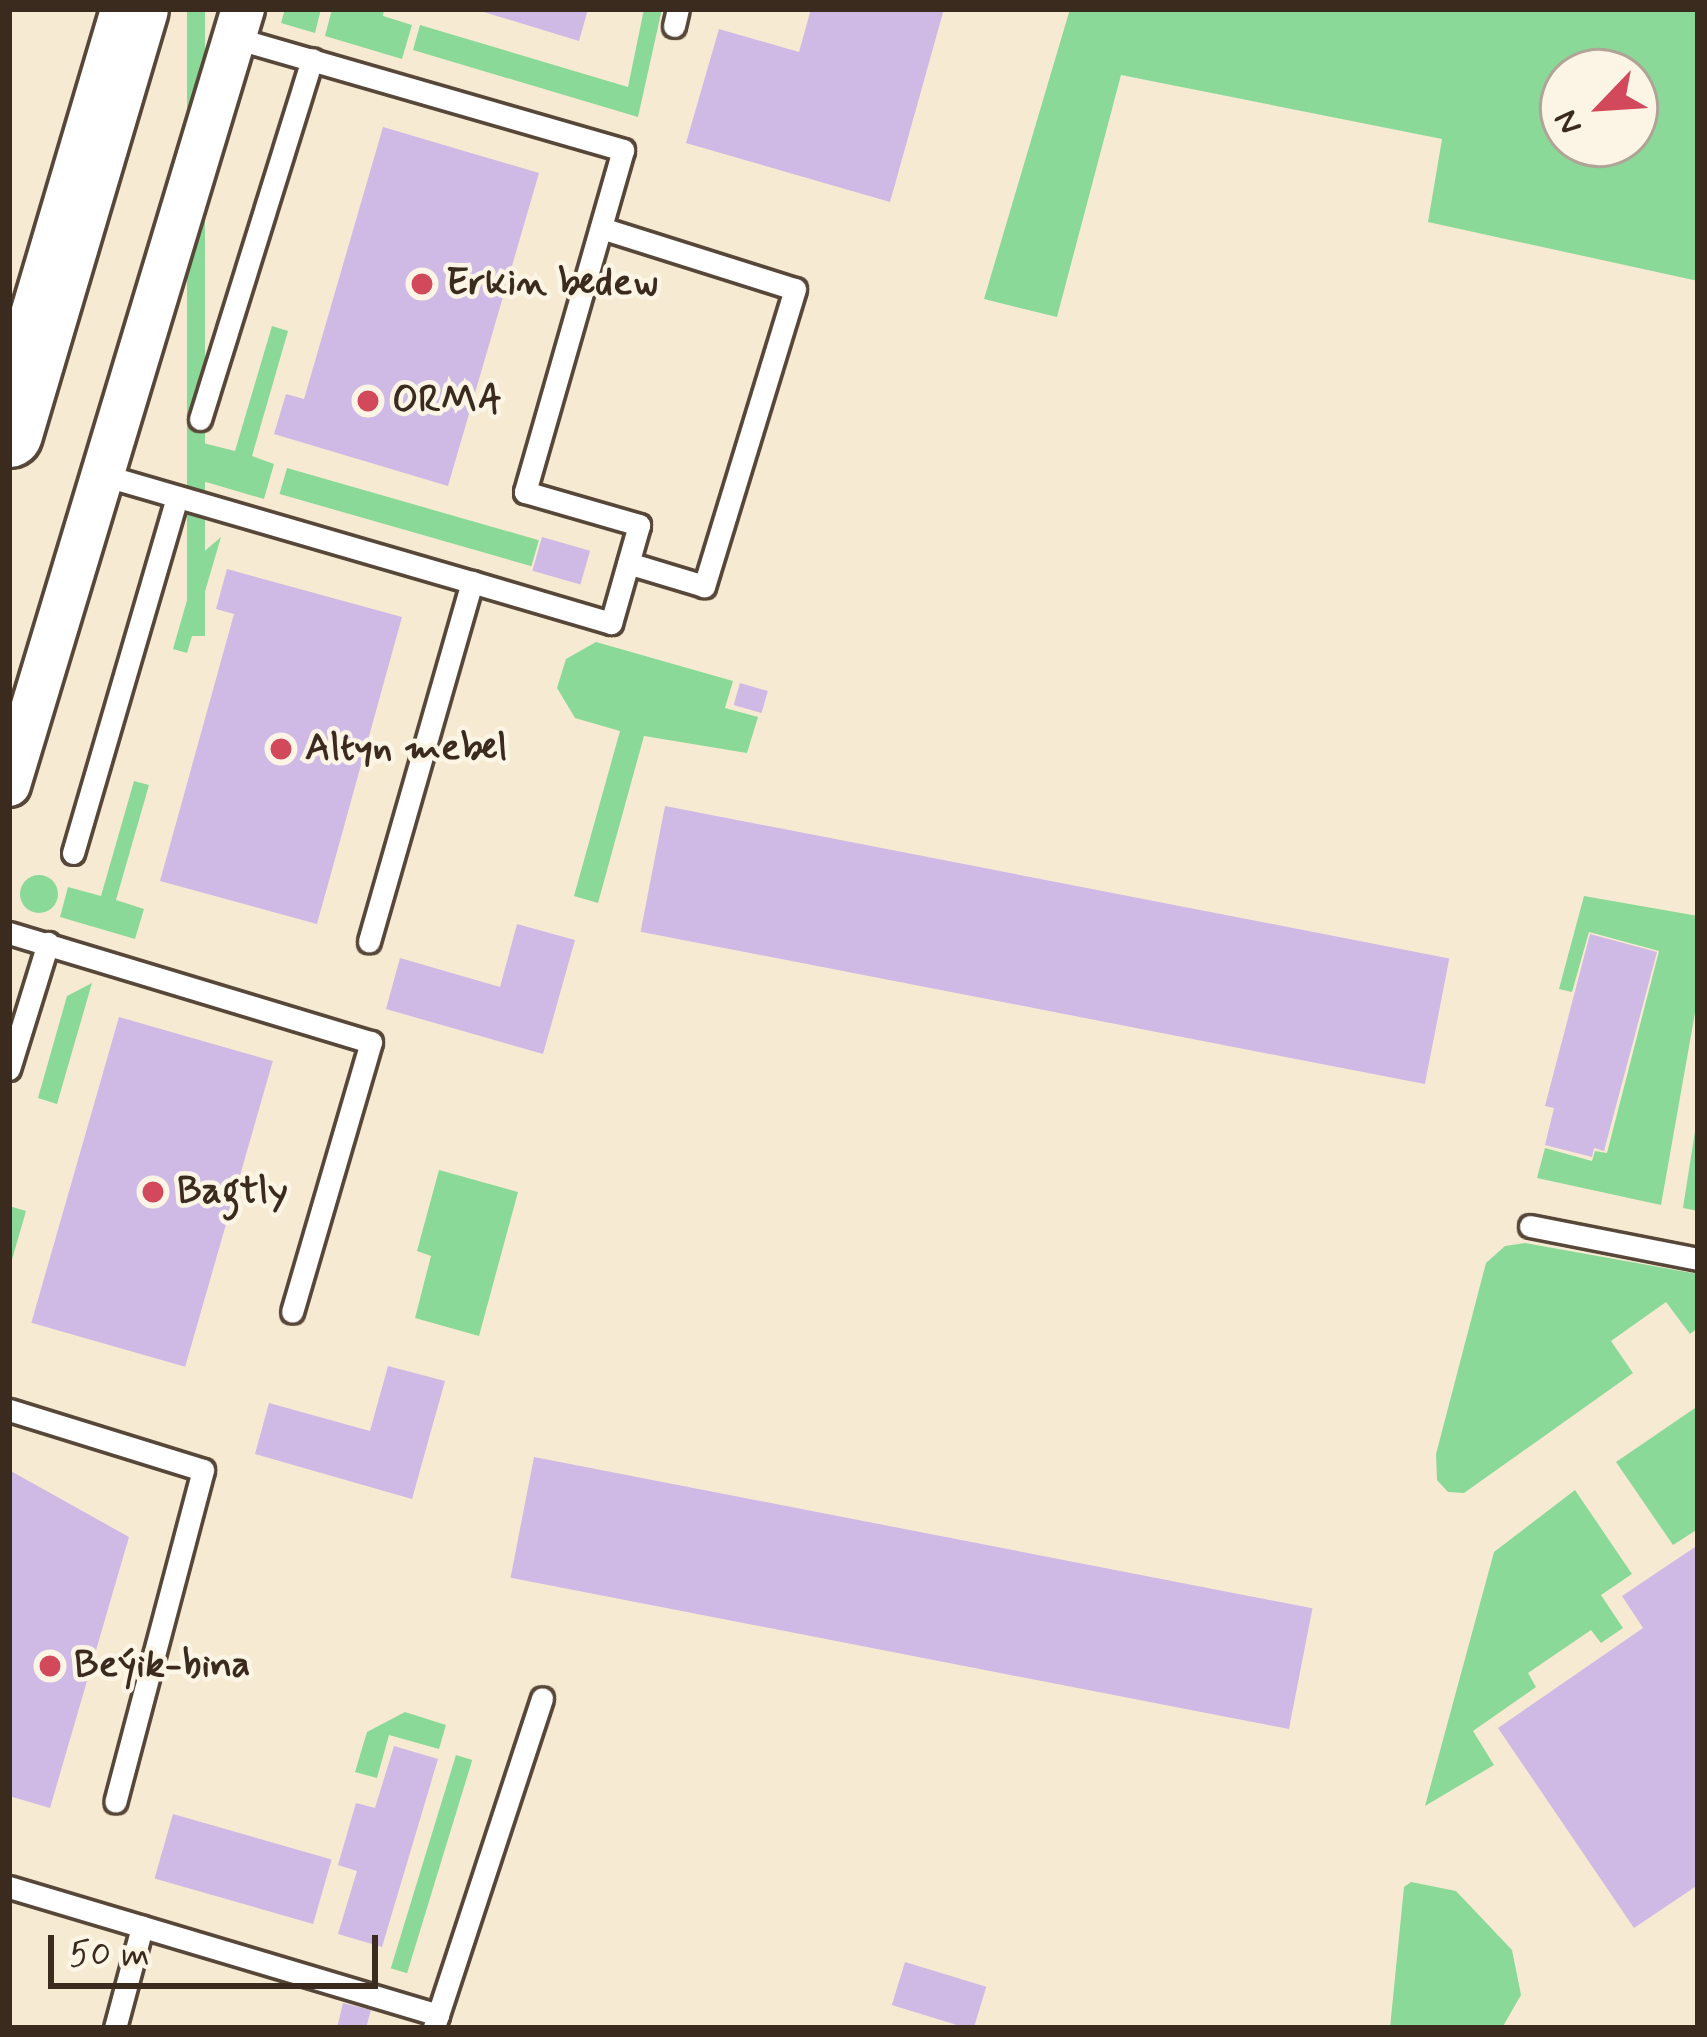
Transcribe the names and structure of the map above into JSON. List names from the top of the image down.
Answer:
{
  "places": [
    "Erkin bedew",
    "ORMA",
    "Altyn mebel",
    "Bagtly",
    "Beýik-bina"
  ],
  "scale_bar": "50 m",
  "north": "bottom left"
}
